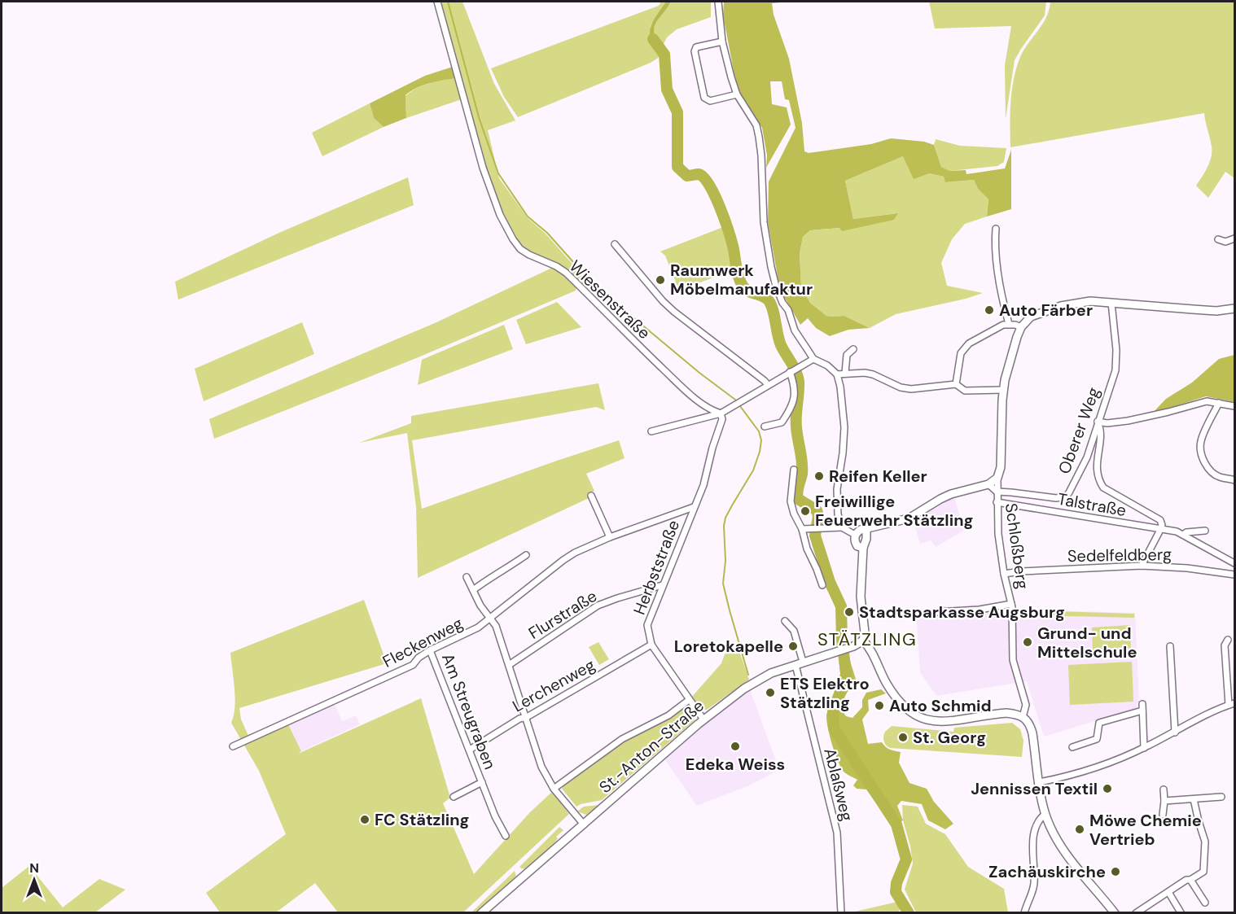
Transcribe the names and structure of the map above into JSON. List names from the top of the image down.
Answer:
{
  "streets": {
    "street": [
      "Wiesenstraße",
      "Oberer Weg",
      "Talstraße",
      "Schloßberg",
      "Sedelfeldberg",
      "Herbststraße",
      "Flurstraße",
      "Fleckenweg",
      "Lerchenweg",
      "Am Streugraben",
      "St.-Anton-Straße",
      "Ablaßweg"
    ]
  },
  "crossings": [
    ["Wiesenstraße", "Herbststraße"],
    ["Oberer Weg", "Schloßberg"],
    ["Talstraße", "Schloßberg"],
    ["Schloßberg", "Sedelfeldberg"],
    ["Herbststraße", "Flurstraße"],
    ["Herbststraße", "Fleckenweg"],
    ["Herbststraße", "Lerchenweg"],
    ["Herbststraße", "St.-Anton-Straße"],
    ["Fleckenweg", "Am Streugraben"],
    ["Lerchenweg", "Am Streugraben"],
    ["St.-Anton-Straße", "Ablaßweg"]
  ],
  "districts": ["STÄTZLING"],
  "places": [
    "Raumwerk Möbelmanufaktur",
    "Auto Färber",
    "Reifen Keller",
    "Freiwillige Feuerwehr Stätzling",
    "Stadtsparkasse Augsburg",
    "Grund- und Mittelschule",
    "Loretokapelle",
    "ETS Elektro Stätzling",
    "Auto Schmid",
    "St. Georg",
    "Edeka Weiss",
    "Jennissen Textil",
    "FC Stätzling",
    "Möwe Chemie Vertrieb",
    "Zachäuskirche"
  ],
  "north": "top"
}
